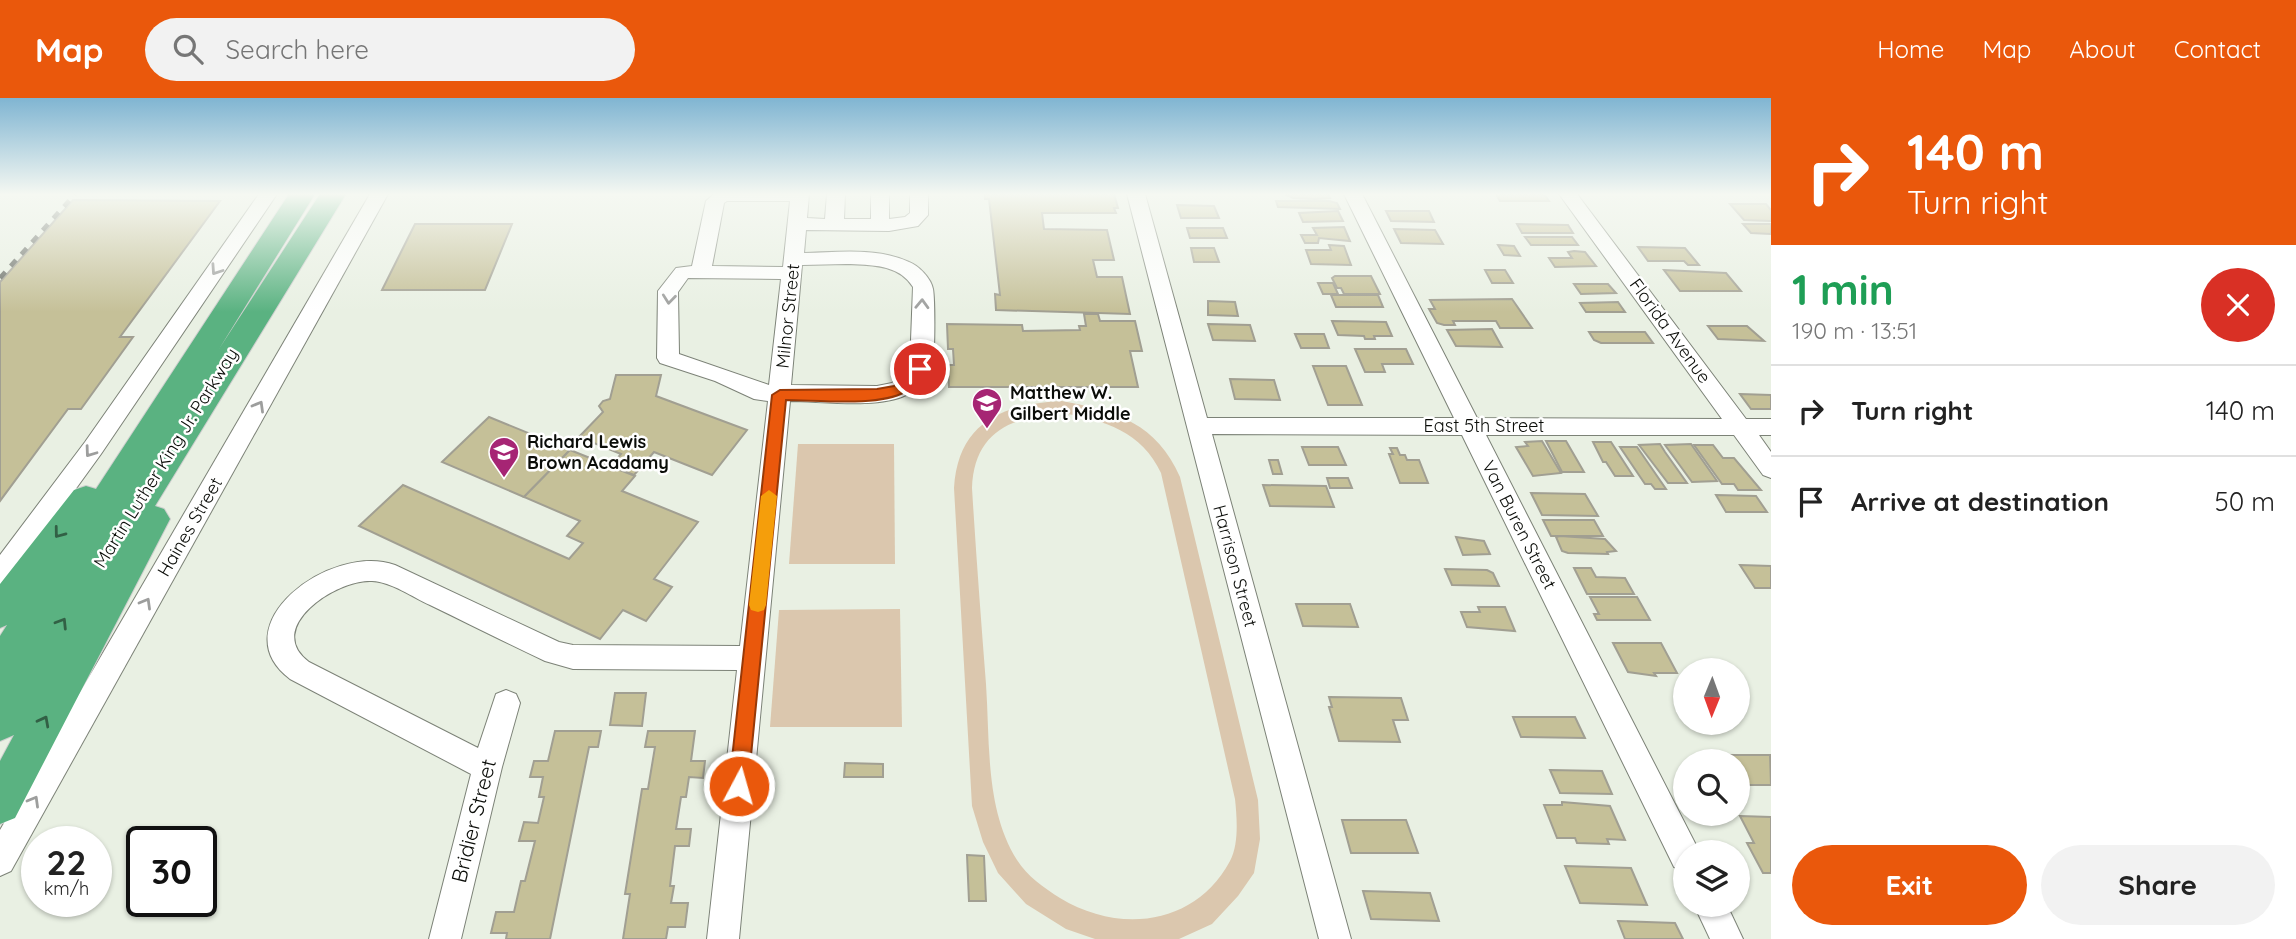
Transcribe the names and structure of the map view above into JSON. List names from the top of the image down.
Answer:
{
  "streets": {
    "highway": ["Martin Luther King Jr. Parkway"],
    "street": [
      "Milnor Street",
      "Florida Avenue",
      "East 5th Street",
      "Van Buren Street",
      "Haines Street",
      "Harrison Street",
      "Bridier Street"
    ]
  },
  "crossings": [
    ["Florida Avenue", "East 5th Street"],
    ["East 5th Street", "Van Buren Street"],
    ["East 5th Street", "Harrison Street"]
  ],
  "places": {
    "school or university": ["Matthew W. Gilbert Middle", "Richard Lewis Brown Acadamy"]
  },
  "north": "bottom",
  "page": {
    "header": "Map",
    "search": "Search here",
    "nav": [
      "Home",
      "Map",
      "About",
      "Contact"
    ],
    "turn": ["140 m", "Turn right"],
    "heading": ["1 min", "190 m · 13:51"],
    "list": [
      {
        "name": "Turn right",
        "value": "140 m"
      },
      {
        "name": "Arrive at destination",
        "value": "50 m"
      }
    ],
    "speed": "22 km/h",
    "limit": "30",
    "buttons": ["Exit", "Share"]
  }
}
